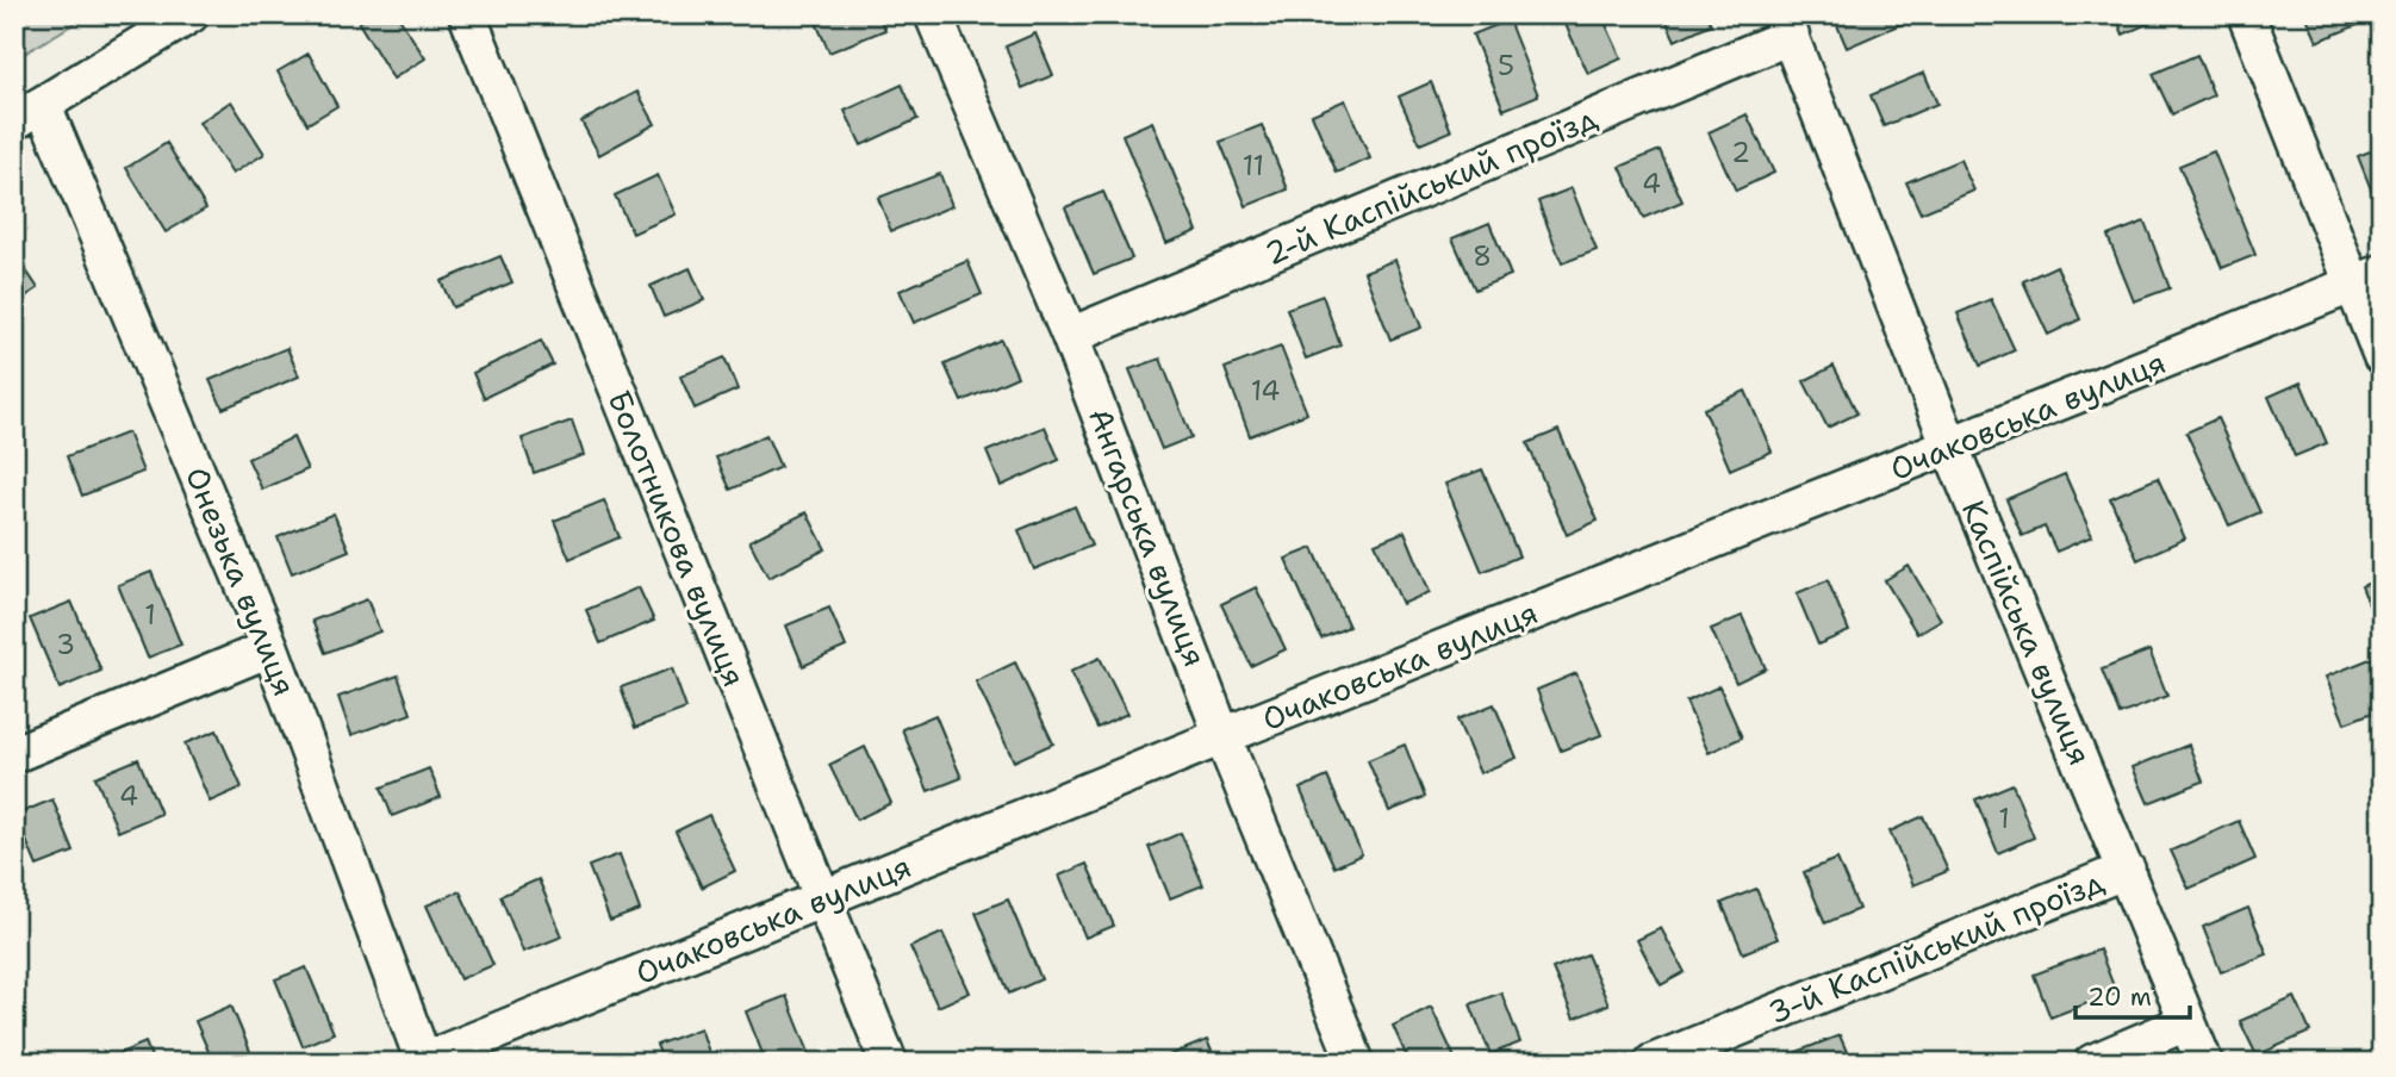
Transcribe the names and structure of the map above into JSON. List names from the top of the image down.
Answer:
{
  "streets": {
    "street": [
      "2-й Каспійський проїзд",
      "Очаковська вулиця",
      "Ангарська вулиця",
      "Болотникова вулиця",
      "Онезька вулиця",
      "Каспійська вулиця",
      "3-й Каспійський проїзд"
    ]
  },
  "crossings": [
    ["2-й Каспійський проїзд", "Ангарська вулиця"],
    ["2-й Каспійський проїзд", "Каспійська вулиця"],
    ["Очаковська вулиця", "Ангарська вулиця"],
    ["Очаковська вулиця", "Болотникова вулиця"],
    ["Очаковська вулиця", "Онезька вулиця"],
    ["Очаковська вулиця", "Каспійська вулиця"],
    ["Каспійська вулиця", "3-й Каспійський проїзд"]
  ],
  "house_numbers": [
    "5",
    "2",
    "11",
    "4",
    "8",
    "14",
    "1",
    "3",
    "4",
    "1"
  ],
  "scale_bar": "20 m"
}
